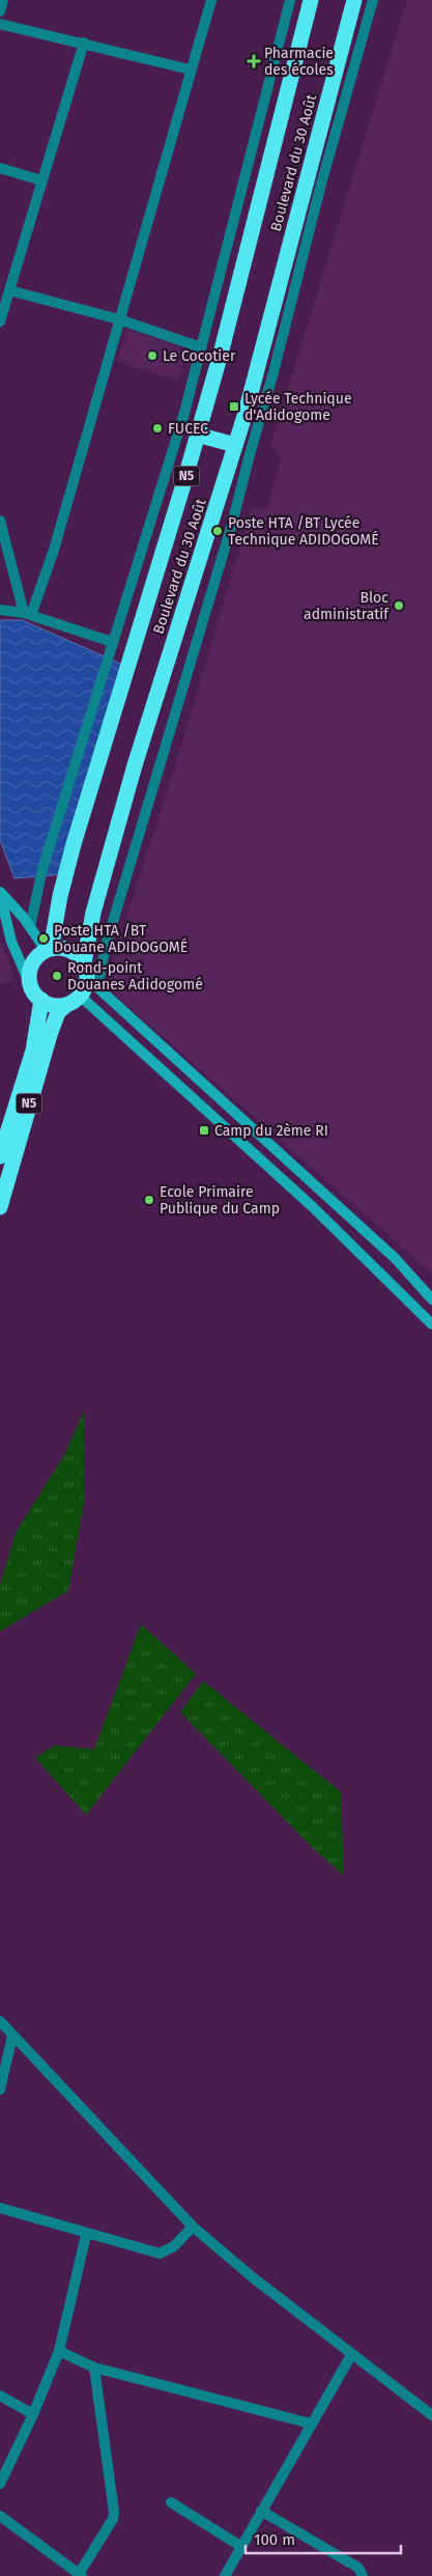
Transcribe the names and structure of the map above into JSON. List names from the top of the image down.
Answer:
{
  "streets": {
    "highway": ["Boulevard du 30 Août", "N5"]
  },
  "crossings": [
    ["Boulevard du 30 Août", "N5"]
  ],
  "places": {
    "health": ["Pharmacie des écoles"],
    "other": [
      "Le Cocotier",
      "FUCEC",
      "Poste HTA /BT Lycée Technique ADIDOGOMÉ",
      "Bloc administratif",
      "Poste HTA /BT Douane ADIDOGOMÉ",
      "Rond-point Douanes Adidogomé",
      "Ecole Primaire Publique du Camp"
    ],
    "transit": ["Lycée Technique d'Adidogome", "Camp du 2ème RI"]
  },
  "scale_bar": "100 m"
}
